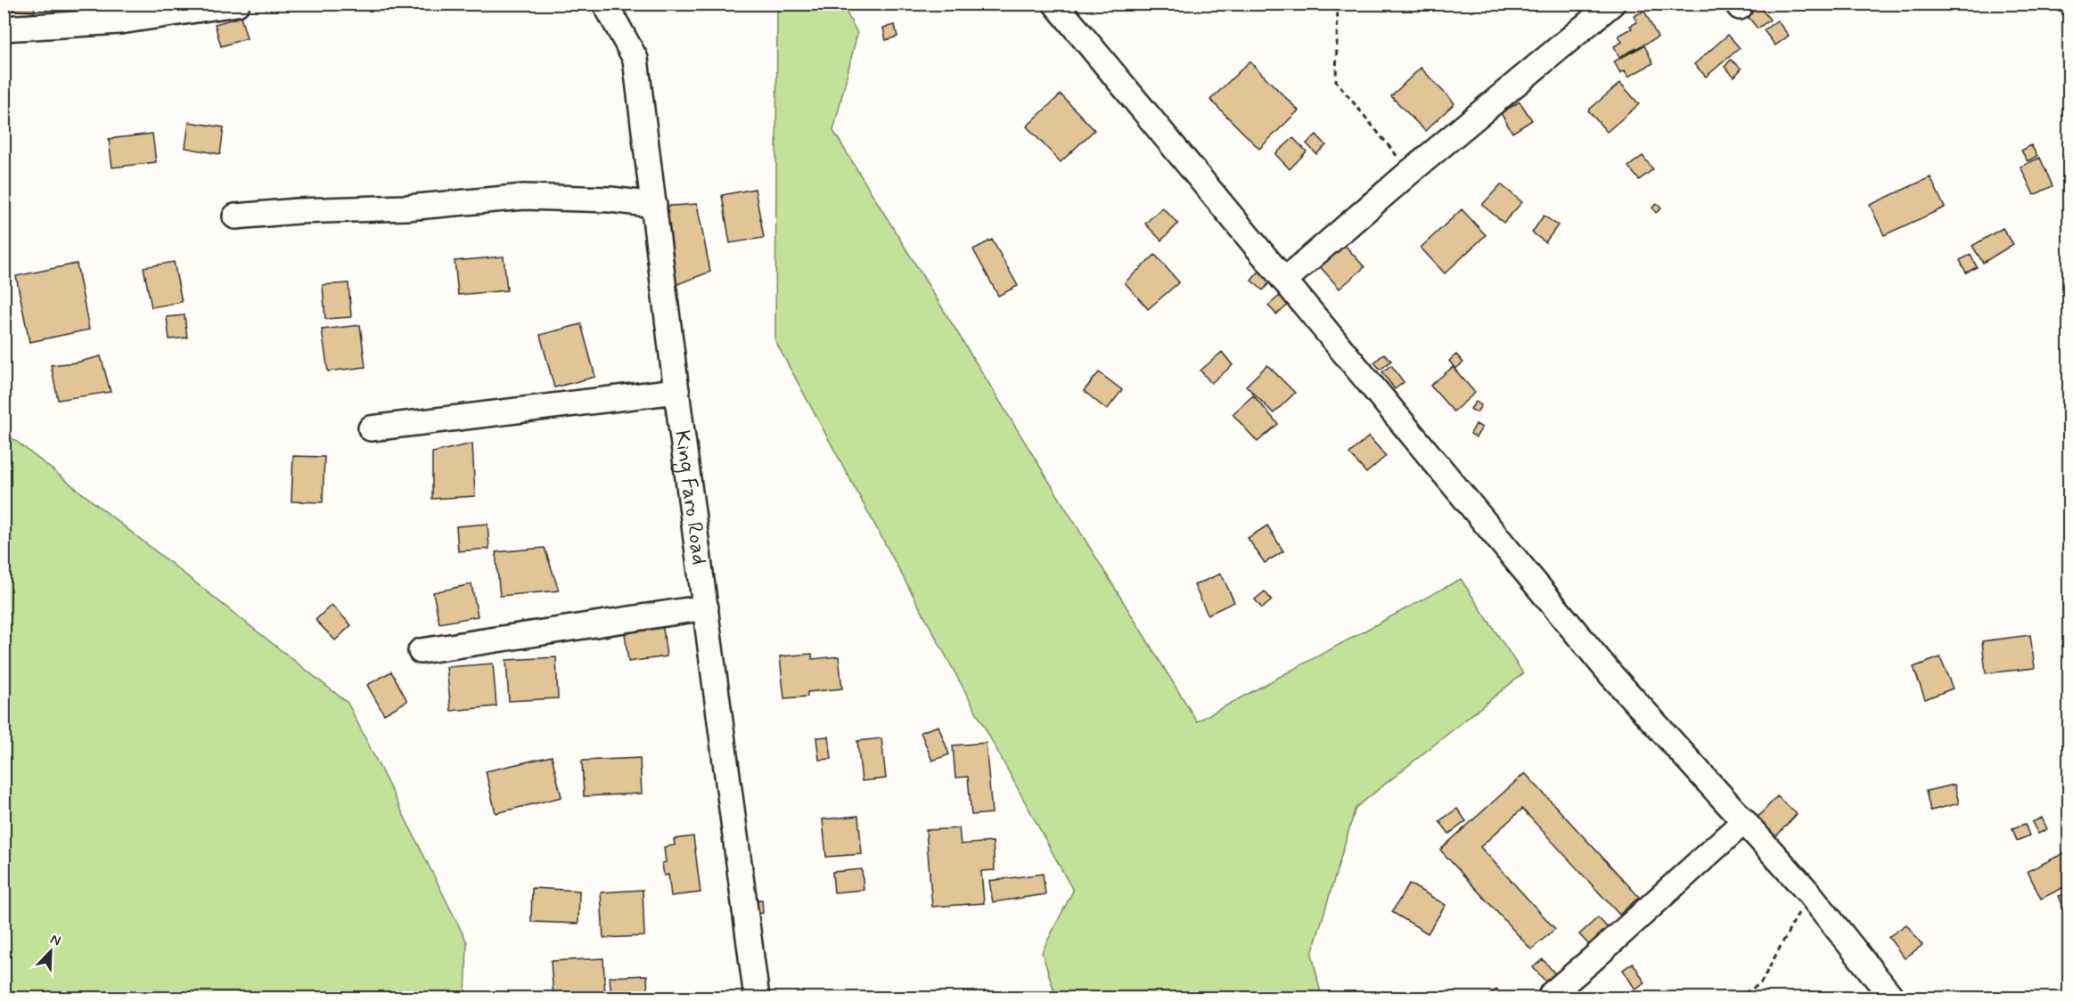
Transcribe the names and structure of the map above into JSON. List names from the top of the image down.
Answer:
{
  "streets": {
    "street": ["King Faro Road"]
  },
  "north": "top right"
}
